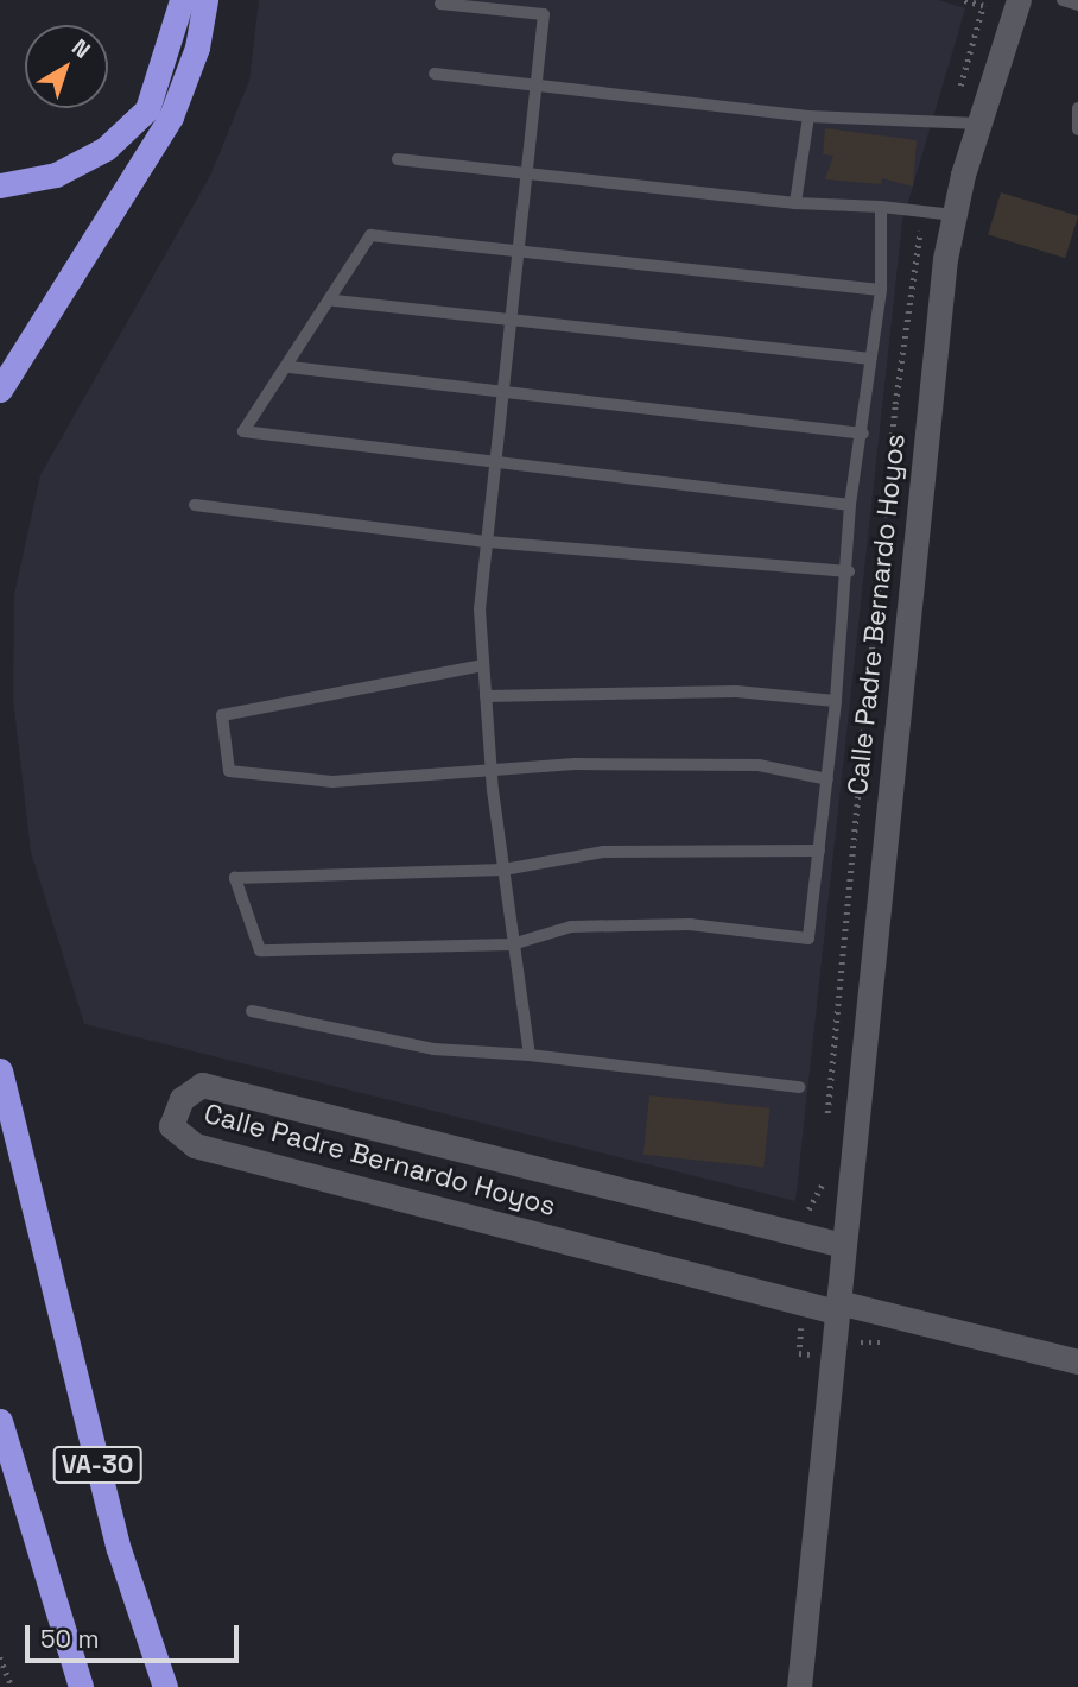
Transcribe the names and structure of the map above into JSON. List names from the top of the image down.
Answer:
{
  "streets": {
    "highway": ["VA-30"],
    "street": ["Calle Padre Bernardo Hoyos"]
  },
  "scale_bar": "50 m",
  "north": "top right"
}
